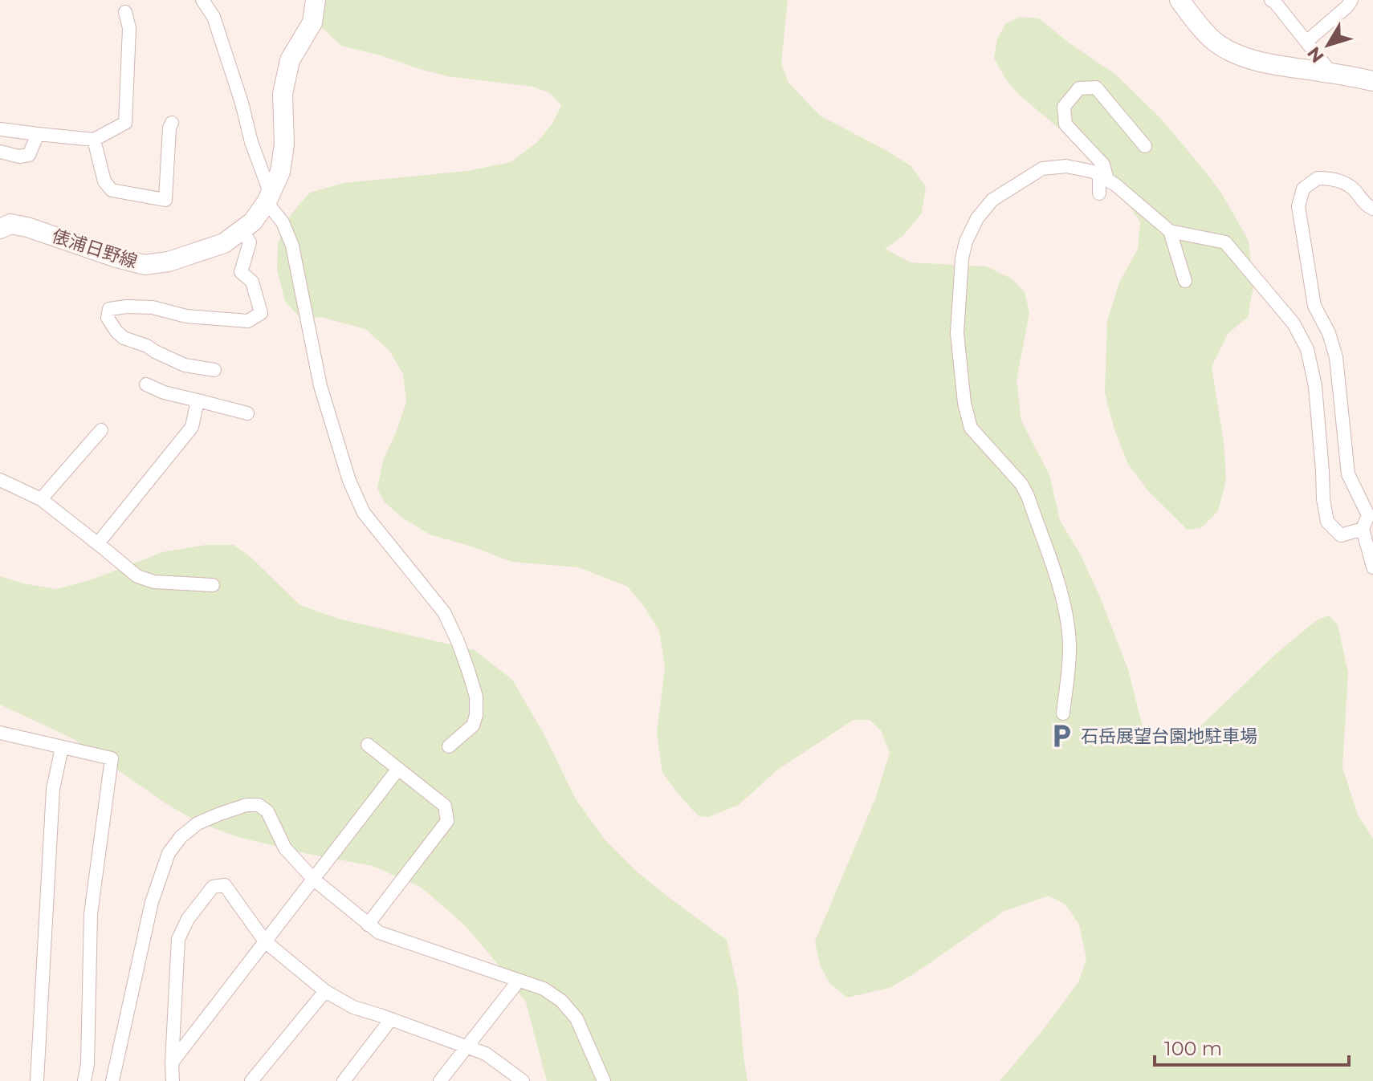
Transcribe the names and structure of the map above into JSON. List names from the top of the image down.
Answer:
{
  "streets": {
    "main road": ["俵浦日野線"]
  },
  "places": {
    "parking": ["石岳展望台園地駐車場"]
  },
  "scale_bar": "100 m",
  "north": "bottom left"
}
